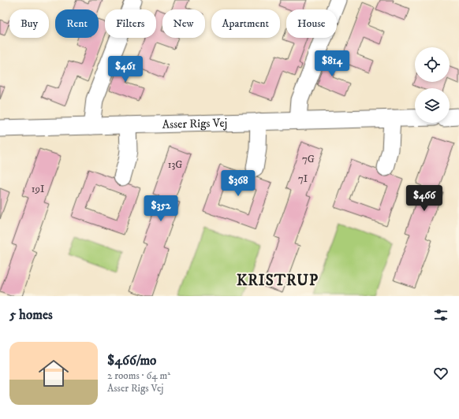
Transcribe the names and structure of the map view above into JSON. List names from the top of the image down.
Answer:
{
  "streets": {
    "street": ["Asser Rigs Vej"]
  },
  "districts": ["KRISTRUP"],
  "house_numbers": [
    "7G",
    "13G",
    "7I",
    "19I"
  ],
  "page": {
    "chip": [
      "Buy",
      "Rent",
      "Filters",
      "New",
      "Apartment",
      "House"
    ],
    "price": [
      "$814",
      "$461",
      "$368",
      "$466",
      "$352"
    ],
    "heading": "5 homes",
    "list": [
      {
        "name": "$466/mo",
        "note": "2 rooms · 64 m² · Asser Rigs Vej"
      }
    ]
  }
}
